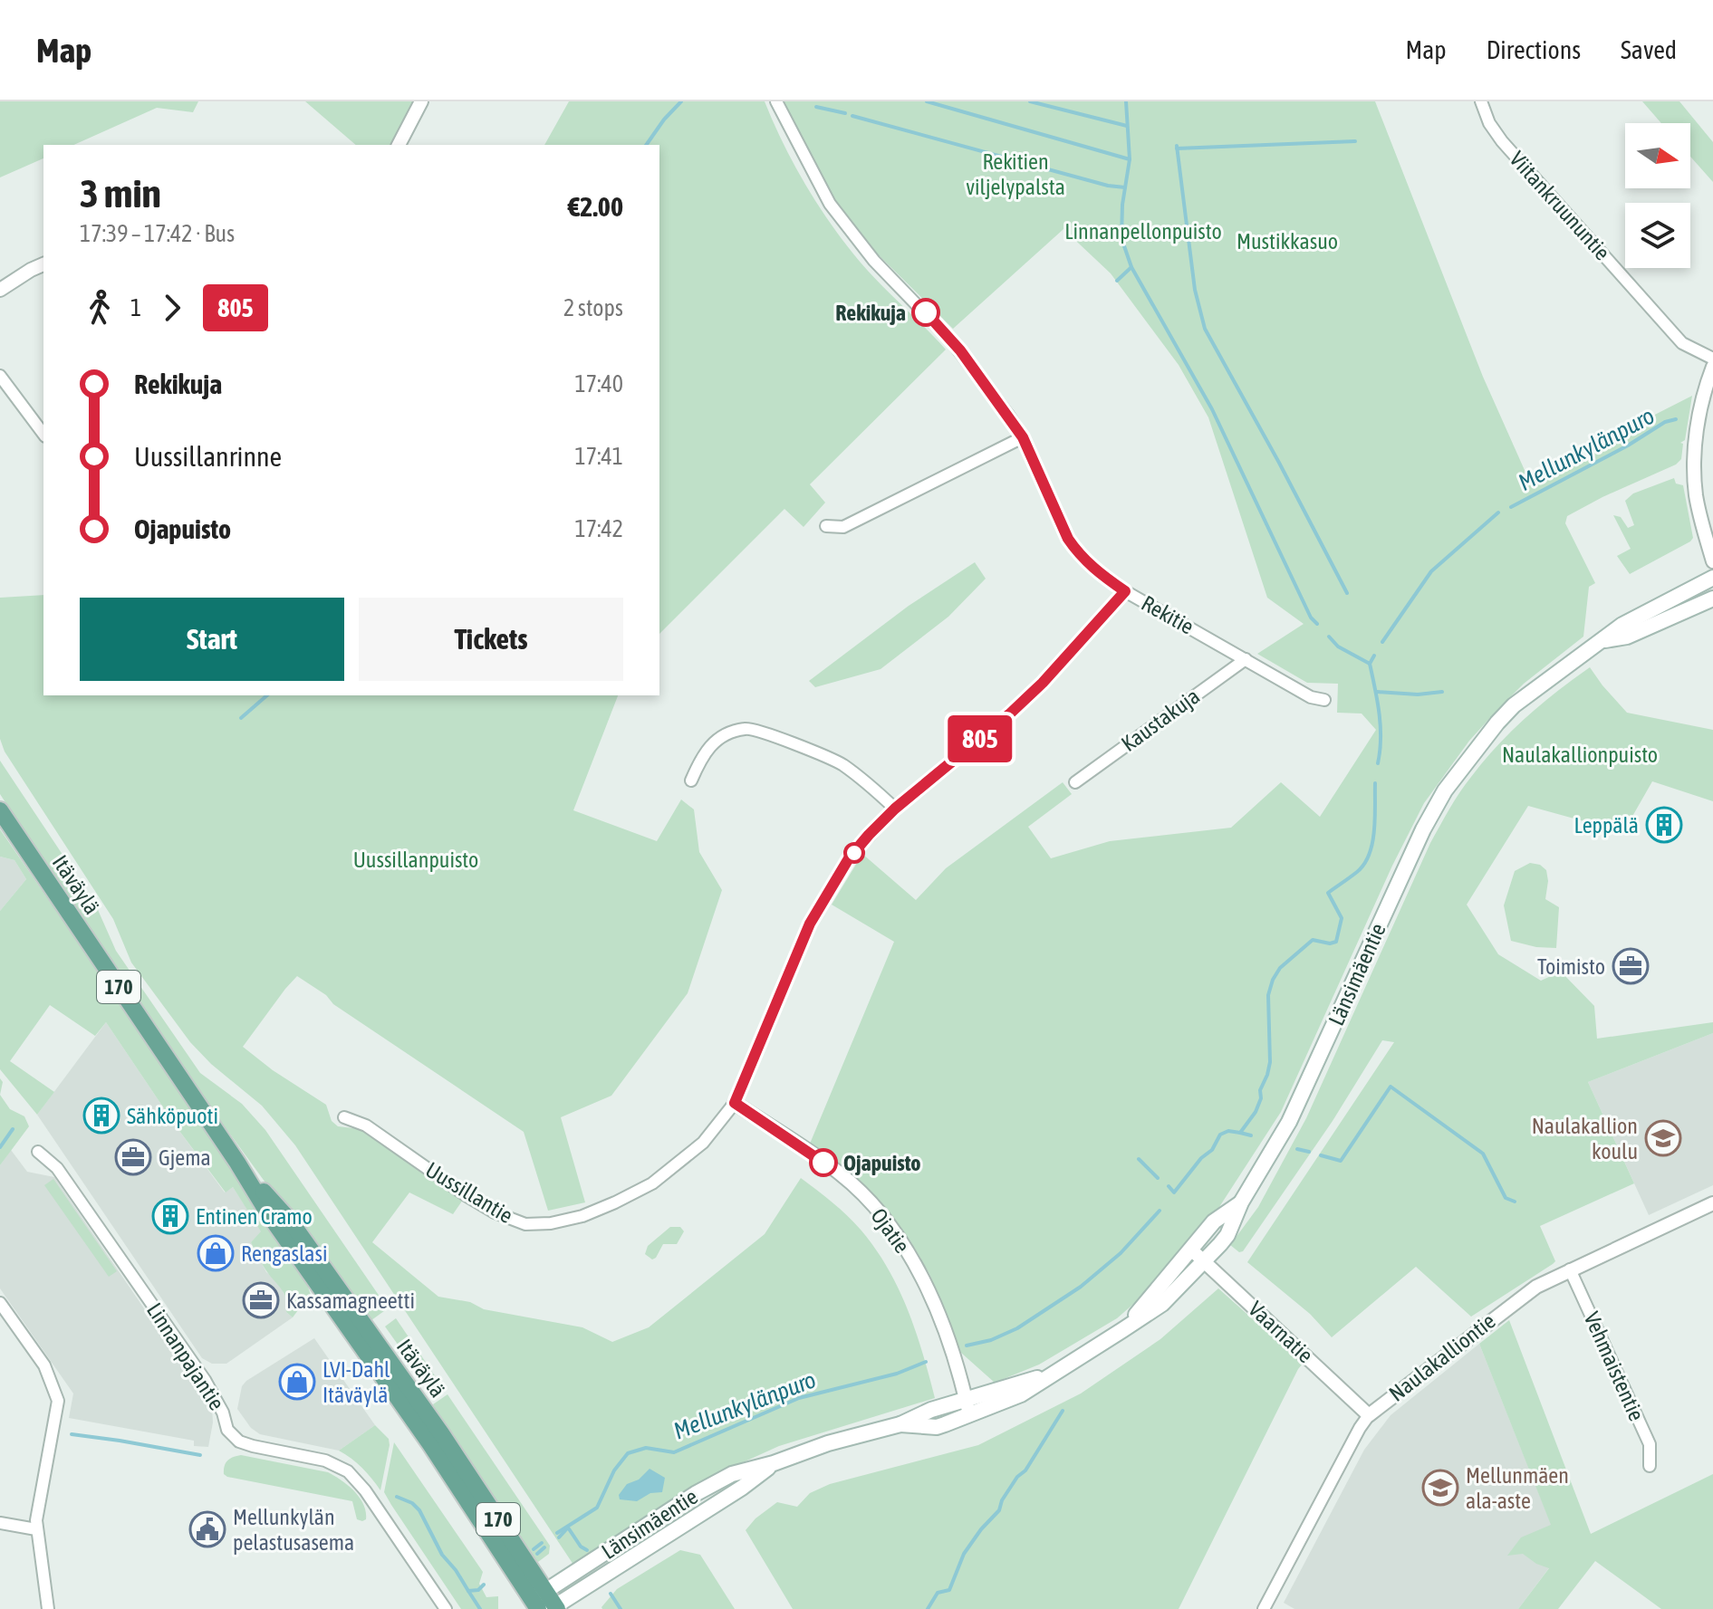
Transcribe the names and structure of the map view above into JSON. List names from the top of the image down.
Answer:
{
  "streets": {
    "main road": ["Itäväylä", "Länsimäentie", "170"],
    "street": [
      "Viitankruununtie",
      "Rekitie",
      "Kaustakuja",
      "Uussillantie",
      "Ojatie",
      "Vaarnatie",
      "Linnanpajantie",
      "Naulakalliontie",
      "Vehmaistentie"
    ]
  },
  "crossings": [
    ["Rekitie", "Kaustakuja"],
    ["Rekitie", "Uussillantie"],
    ["Itäväylä", "Länsimäentie"],
    ["Länsimäentie", "Ojatie"],
    ["Länsimäentie", "Vaarnatie"],
    ["Uussillantie", "Ojatie"],
    ["Vaarnatie", "Naulakalliontie"],
    ["Naulakalliontie", "Vehmaistentie"]
  ],
  "water": ["Mellunkylänpuro"],
  "parks": [
    "Rekitien viljelypalsta",
    "Linnanpellonpuisto",
    "Mustikkasuo",
    "Naulakallionpuisto",
    "Uussillanpuisto"
  ],
  "places": {
    "other": ["Rekikuja", "Ojapuisto"],
    "building": ["Leppälä", "Sähköpuoti", "Entinen Cramo"],
    "office": ["Toimisto", "Gjema", "Kassamagneetti"],
    "school or university": ["Naulakallion koulu", "Mellunmäen ala-aste"],
    "shop": ["Rengaslasi", "LVI-Dahl Itäväylä"],
    "public building": ["Mellunkylän pelastusasema"]
  },
  "lines": ["bus line 805"],
  "north": "right",
  "page": {
    "header": "Map",
    "nav": ["Map", "Directions", "Saved"],
    "on_map": "805",
    "heading": ["3 min", "17:39 – 17:42 · Bus", "€2.00"],
    "legs": ["1", "805", "2 stops"],
    "list": [
      {
        "name": "Rekikuja",
        "value": "17:40"
      },
      {
        "name": "Uussillanrinne",
        "value": "17:41"
      },
      {
        "name": "Ojapuisto",
        "value": "17:42"
      }
    ],
    "buttons": ["Start", "Tickets"]
  }
}
